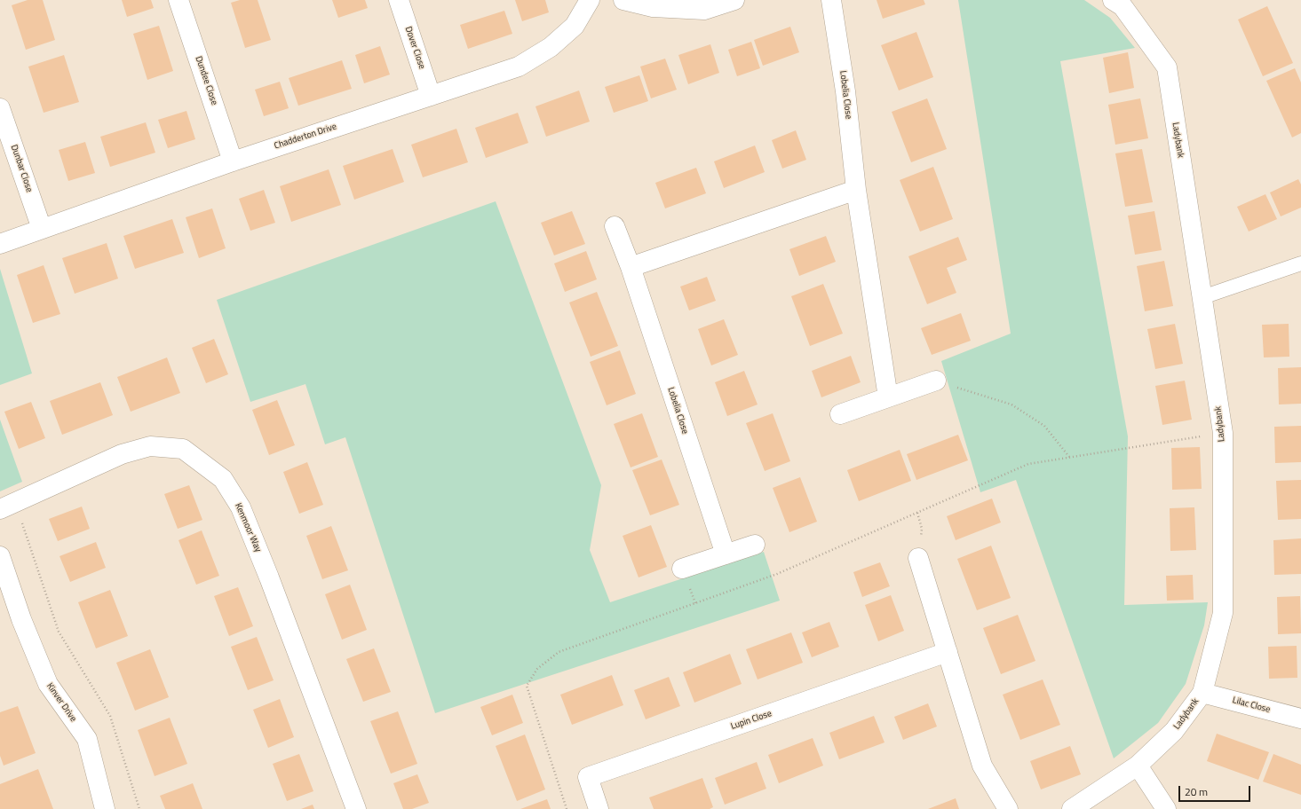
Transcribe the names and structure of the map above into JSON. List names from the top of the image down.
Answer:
{
  "streets": {
    "street": [
      "Dover Close",
      "Dundee Close",
      "Lobelia Close",
      "Chadderton Drive",
      "Ladybank",
      "Dunbar Close",
      "Kenmoor Way",
      "Kinver Drive",
      "Lilac Close",
      "Lupin Close"
    ]
  },
  "crossings": [
    ["Dover Close", "Chadderton Drive"],
    ["Dundee Close", "Chadderton Drive"],
    ["Chadderton Drive", "Dunbar Close"],
    ["Ladybank", "Lilac Close"]
  ],
  "scale_bar": "20 m"
}
